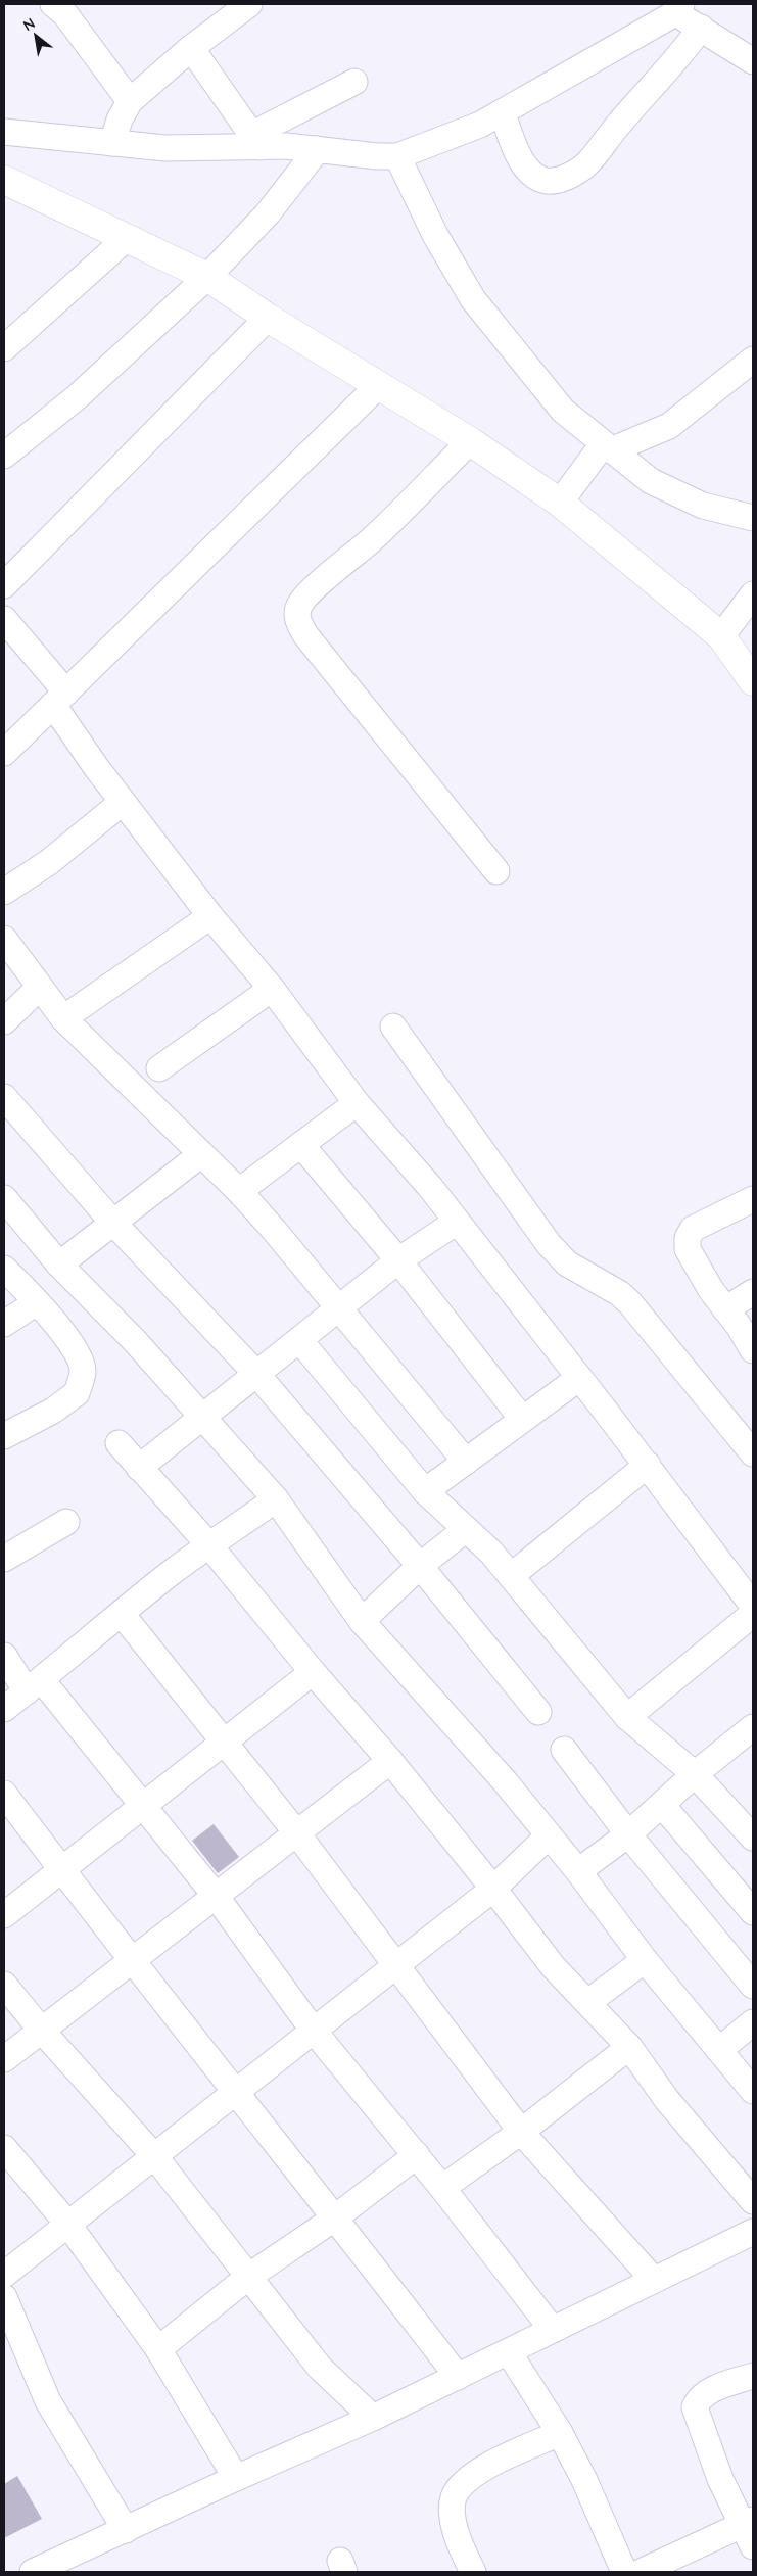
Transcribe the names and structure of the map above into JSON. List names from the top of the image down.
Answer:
{
  "north": "top left"
}
